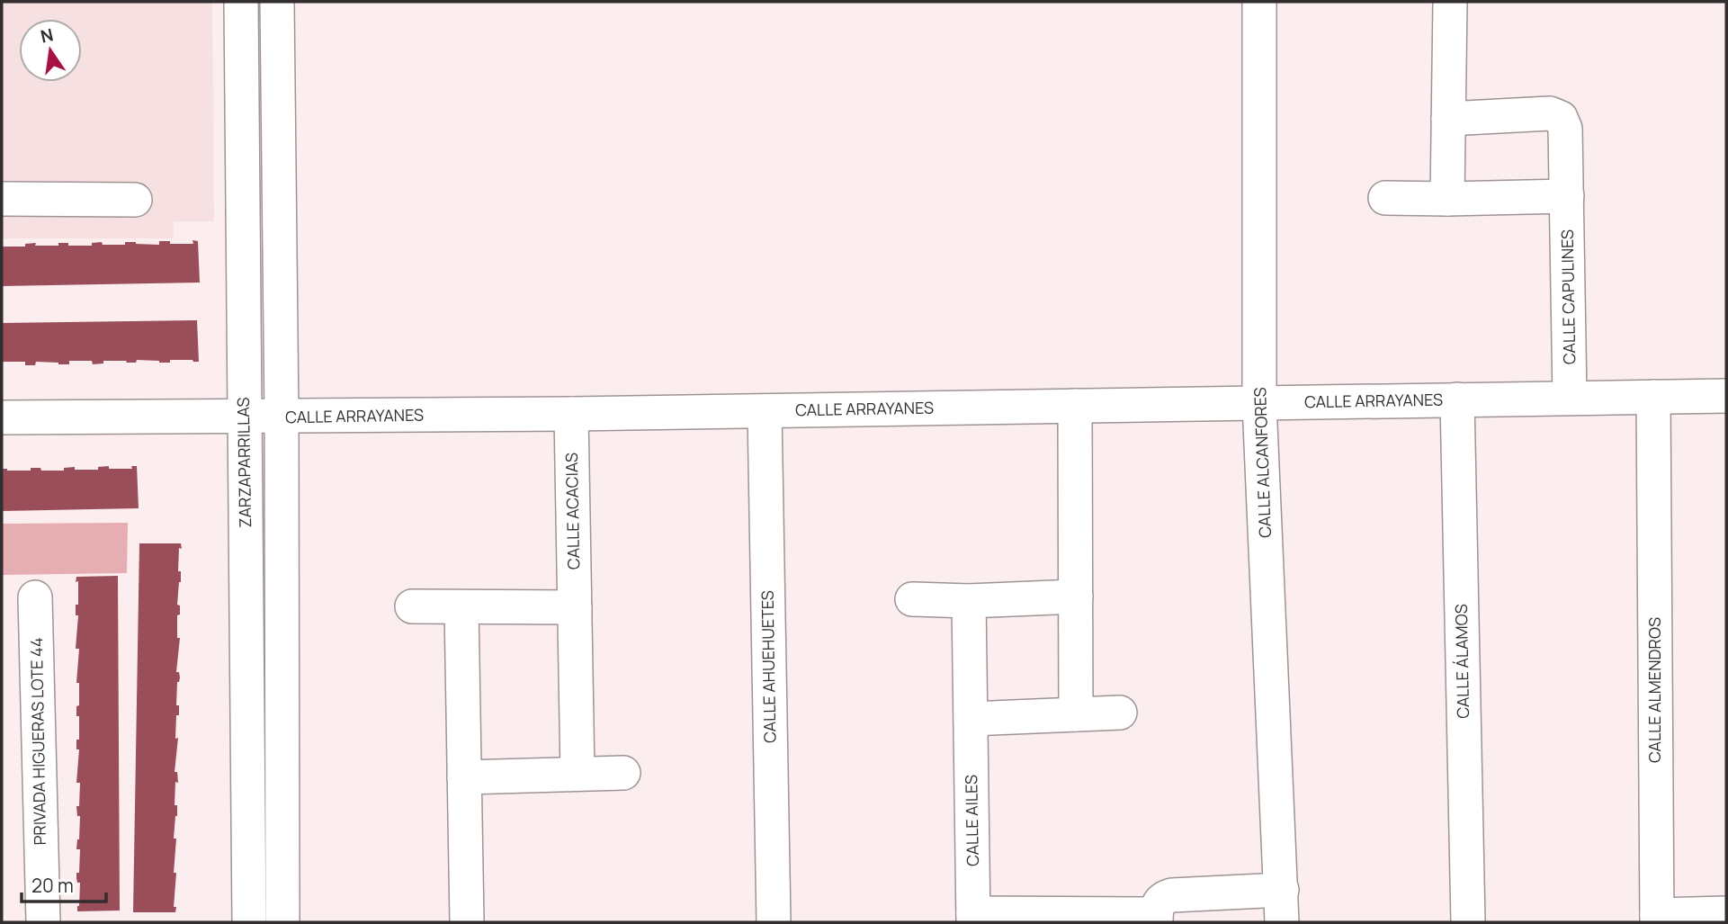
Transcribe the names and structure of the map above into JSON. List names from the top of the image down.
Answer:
{
  "streets": {
    "street": [
      "CALLE CAPULINES",
      "CALLE ARRAYANES",
      "ZARZAPARRILLAS",
      "CALLE ALCANFORES",
      "CALLE ACACIAS",
      "CALLE ÁLAMOS",
      "CALLE AHUEHUETES",
      "CALLE ALMENDROS",
      "PRIVADA HIGUERAS LOTE 44",
      "CALLE AILES"
    ]
  },
  "crossings": [
    ["CALLE CAPULINES", "CALLE ARRAYANES"],
    ["CALLE ARRAYANES", "ZARZAPARRILLAS"],
    ["CALLE ARRAYANES", "CALLE ALCANFORES"],
    ["CALLE ARRAYANES", "CALLE ACACIAS"],
    ["CALLE ARRAYANES", "CALLE ÁLAMOS"],
    ["CALLE ARRAYANES", "CALLE AHUEHUETES"],
    ["CALLE ARRAYANES", "CALLE ALMENDROS"]
  ],
  "scale_bar": "20 m",
  "north": "top"
}
